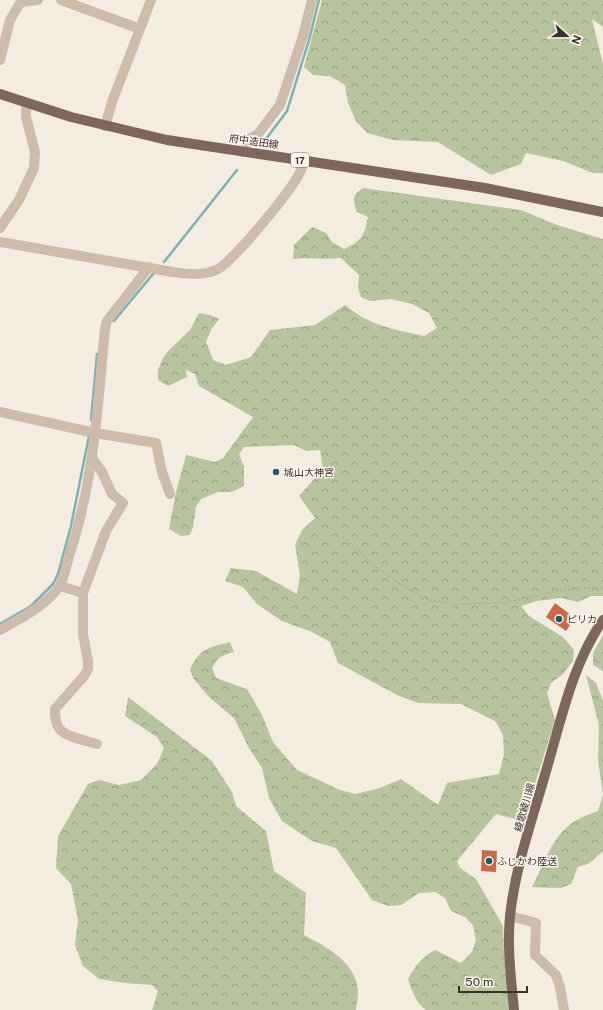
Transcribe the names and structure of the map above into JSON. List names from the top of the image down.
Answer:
{
  "streets": {
    "main road": ["府中造田線", "17", "綾歌綾川線"]
  },
  "places": ["城山大神宮", "ピリカ", "ふじかわ陸送"],
  "scale_bar": "50 m",
  "north": "right"
}
